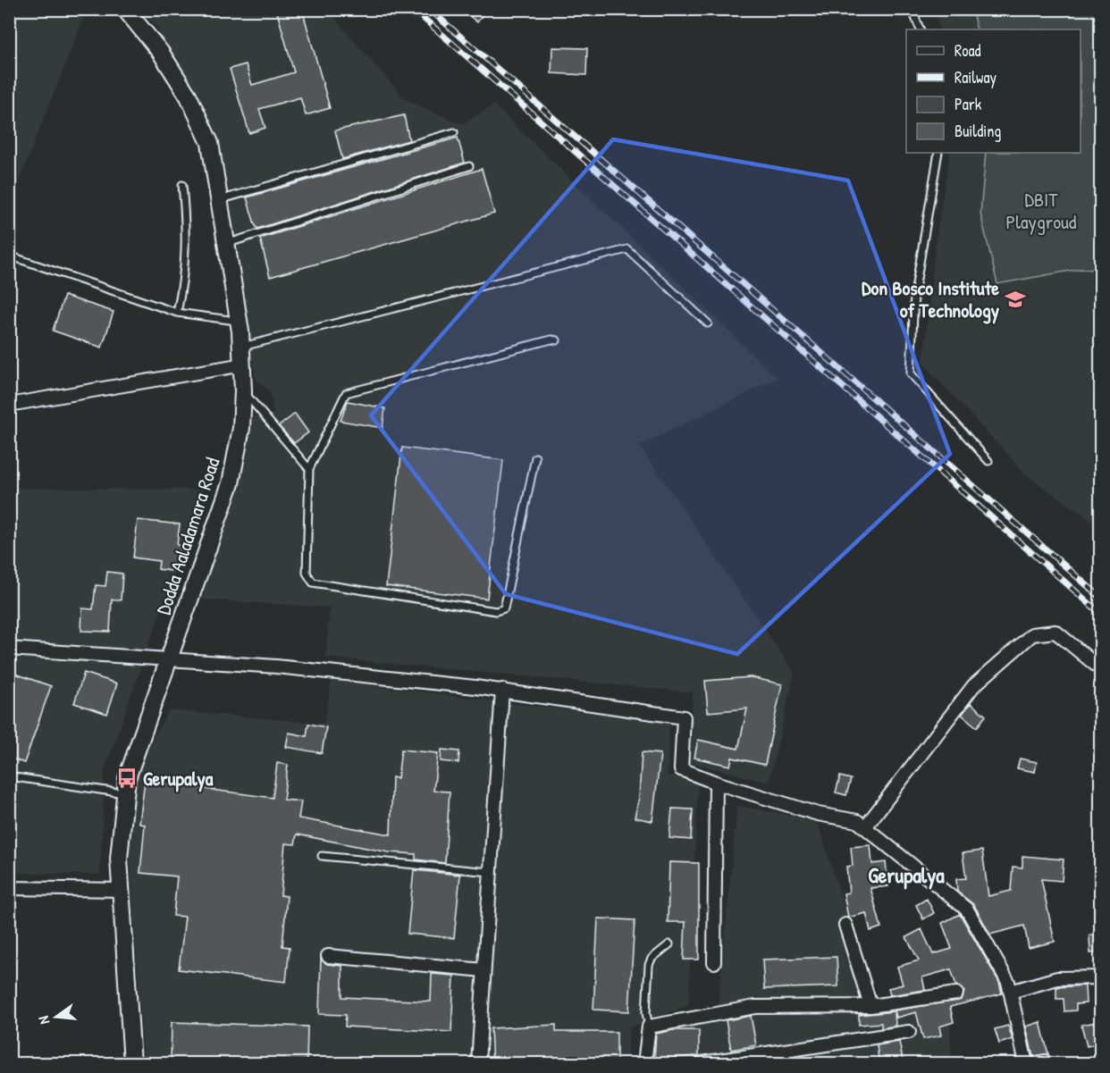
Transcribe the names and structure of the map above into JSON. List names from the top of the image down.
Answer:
{
  "streets": {
    "main road": ["Dodda Aaladamara Road"]
  },
  "districts": ["Gerupalya"],
  "parks": ["DBIT Playgroud"],
  "places": {
    "school or university": ["Don Bosco Institute of Technology"],
    "bus stop": ["Gerupalya"]
  },
  "legend": [
    "Road",
    "Railway",
    "Park",
    "Building"
  ],
  "north": "left"
}
